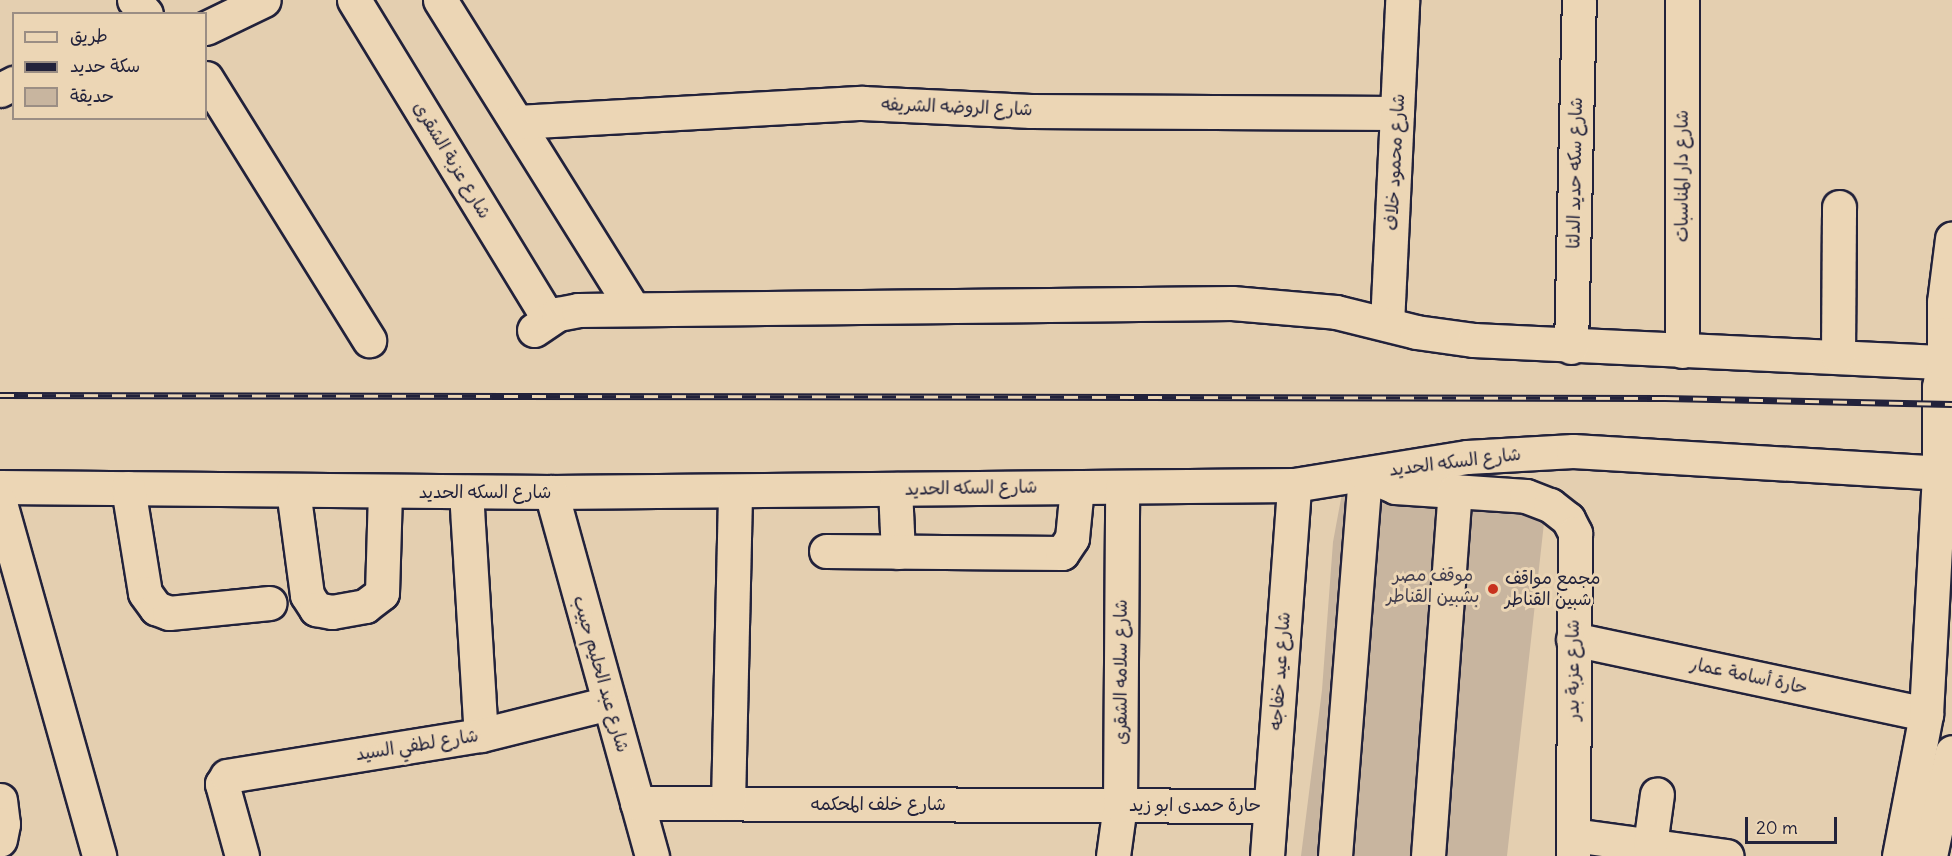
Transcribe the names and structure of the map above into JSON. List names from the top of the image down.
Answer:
{
  "streets": {
    "street": [
      "شارع الروضه الشريفه",
      "شارع عزبة الشقرى",
      "شارع محمود خلاف",
      "شارع سكه حديد الدلتا",
      "شارع دار المناسبات",
      "شارع السكه الحديد",
      "شارع عزبة بدر",
      "شارع عيد خفاجه",
      "شارع سلامه الشقرى",
      "شارع عبد الحليم حبيب",
      "حارة أسامة عمار",
      "شارع لطفي السيد",
      "شارع خلف المحكمه",
      "حارة حمدى ابو زيد"
    ]
  },
  "crossings": [
    ["شارع الروضه الشريفه", "شارع محمود خلاف"],
    ["شارع السكه الحديد", "شارع عزبة بدر"],
    ["شارع السكه الحديد", "شارع عيد خفاجه"],
    ["شارع السكه الحديد", "شارع سلامه الشقرى"],
    ["شارع السكه الحديد", "شارع عبد الحليم حبيب"],
    ["شارع عزبة بدر", "حارة أسامة عمار"],
    ["شارع عيد خفاجه", "حارة حمدى ابو زيد"],
    ["شارع سلامه الشقرى", "شارع خلف المحكمه"],
    ["شارع سلامه الشقرى", "حارة حمدى ابو زيد"],
    ["شارع عبد الحليم حبيب", "شارع لطفي السيد"],
    ["شارع عبد الحليم حبيب", "شارع خلف المحكمه"],
    ["شارع خلف المحكمه", "حارة حمدى ابو زيد"]
  ],
  "parks": ["موقف مصر بشبين القناطر"],
  "places": ["مجمع مواقف شبين القناطر"],
  "legend": ["طريق", "سكة حديد", "حديقة"],
  "scale_bar": "20 m"
}
